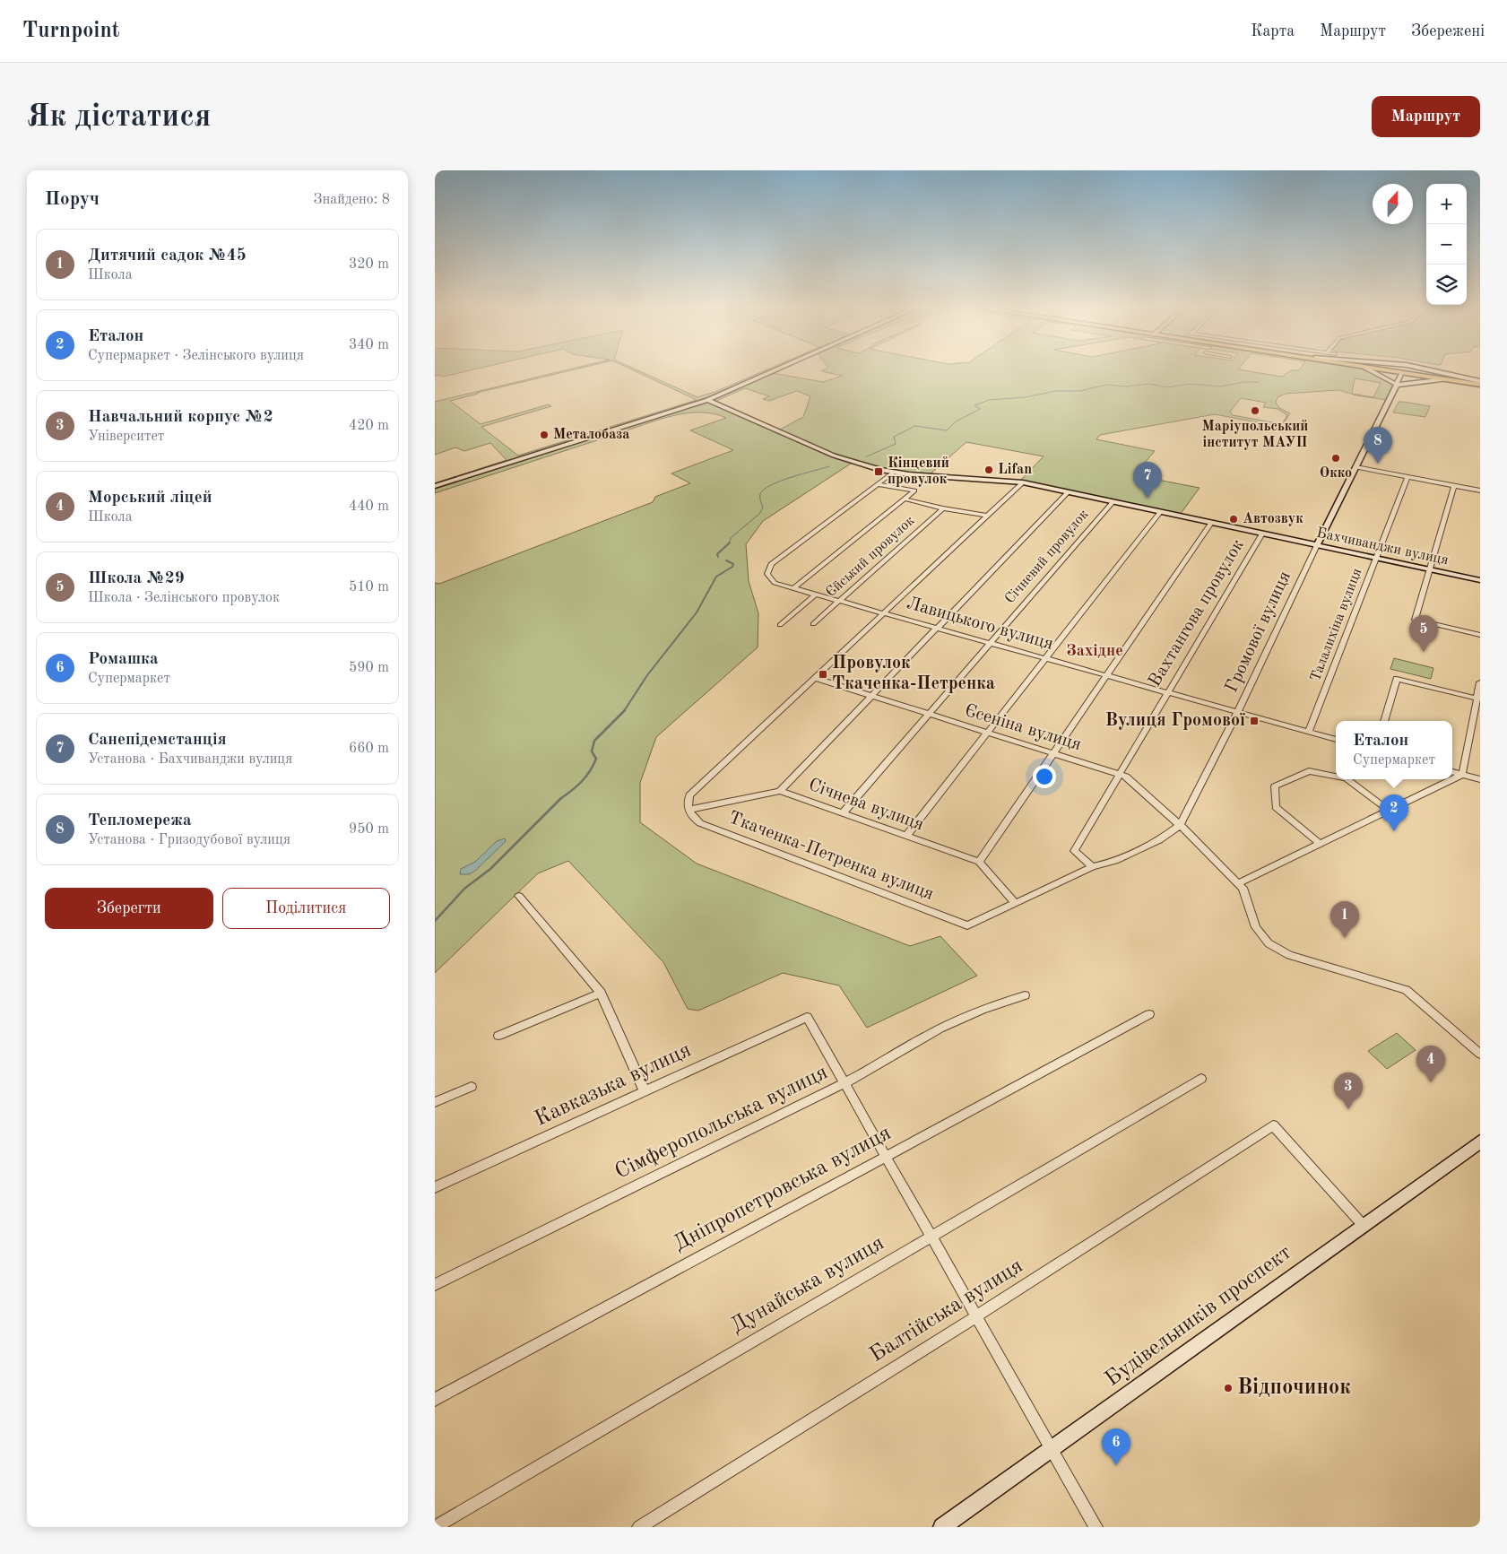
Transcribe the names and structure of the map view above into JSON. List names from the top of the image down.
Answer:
{
  "streets": {
    "street": [
      "Бахчиванджи вулиця",
      "Єйський провулок",
      "Січневий провулок",
      "Вахтангова провулок",
      "Лавицького вулиця",
      "Талалихіна вулиця",
      "Громової вулиця",
      "Єсеніна вулиця",
      "Січнева вулиця",
      "Ткаченка-Петренка вулиця",
      "Кавказька вулиця",
      "Сімферопольська вулиця",
      "Дніпропетровська вулиця",
      "Дунайська вулиця",
      "Балтійська вулиця",
      "Будівельників проспект"
    ]
  },
  "crossings": [
    ["Бахчиванджи вулиця", "Січневий провулок"],
    ["Бахчиванджи вулиця", "Вахтангова провулок"],
    ["Бахчиванджи вулиця", "Талалихіна вулиця"],
    ["Бахчиванджи вулиця", "Громової вулиця"],
    ["Єйський провулок", "Лавицького вулиця"],
    ["Січневий провулок", "Лавицького вулиця"],
    ["Січневий провулок", "Єсеніна вулиця"],
    ["Січневий провулок", "Січнева вулиця"],
    ["Вахтангова провулок", "Лавицького вулиця"],
    ["Вахтангова провулок", "Громової вулиця"],
    ["Вахтангова провулок", "Єсеніна вулиця"],
    ["Лавицького вулиця", "Талалихіна вулиця"],
    ["Лавицького вулиця", "Громової вулиця"],
    ["Громової вулиця", "Єсеніна вулиця"],
    ["Громової вулиця", "Січнева вулиця"],
    ["Громової вулиця", "Ткаченка-Петренка вулиця"],
    ["Січнева вулиця", "Ткаченка-Петренка вулиця"],
    ["Кавказька вулиця", "Сімферопольська вулиця"],
    ["Балтійська вулиця", "Будівельників проспект"]
  ],
  "districts": ["Західне"],
  "places": {
    "other": [
      "Маріупольський інститут МАУП",
      "Металобаза",
      "Окко",
      "Lifan",
      "Автозвук",
      "Відпочинок"
    ],
    "transit": ["Кінцевий провулок", "Провулок Ткаченка-Петренка", "Вулиця Громової"]
  },
  "north": "top",
  "page": {
    "header": "Turnpoint",
    "nav": ["Карта", "Маршрут", "Збережені"],
    "buttons": [
      "Маршрут",
      ["Зберегти", "Поділитися"]
    ],
    "title": "Як дістатися",
    "heading": ["Поруч", "Знайдено: 8"],
    "map_buttons": ["+", "−"],
    "list": [
      {
        "mark": "1",
        "name": "Дитячий садок №45",
        "note": "Школа",
        "value": "320 m"
      },
      {
        "mark": "2",
        "name": "Еталон",
        "note": "Супермаркет · Зелінського вулиця",
        "value": "340 m"
      },
      {
        "mark": "3",
        "name": "Навчальний корпус №2",
        "note": "Університет",
        "value": "420 m"
      },
      {
        "mark": "4",
        "name": "Морський ліцей",
        "note": "Школа",
        "value": "440 m"
      },
      {
        "mark": "5",
        "name": "Школа №29",
        "note": "Школа · Зелінського провулок",
        "value": "510 m"
      },
      {
        "mark": "6",
        "name": "Ромашка",
        "note": "Супермаркет",
        "value": "590 m"
      },
      {
        "mark": "7",
        "name": "Санепідемстанція",
        "note": "Установа · Бахчиванджи вулиця",
        "value": "660 m"
      },
      {
        "mark": "8",
        "name": "Тепломережа",
        "note": "Установа · Гризодубової вулиця",
        "value": "950 m"
      }
    ],
    "pins": [
      "8",
      "7",
      "5",
      "2",
      "1",
      "4",
      "3",
      "6"
    ],
    "popup": ["Еталон", "Супермаркет"]
  }
}
